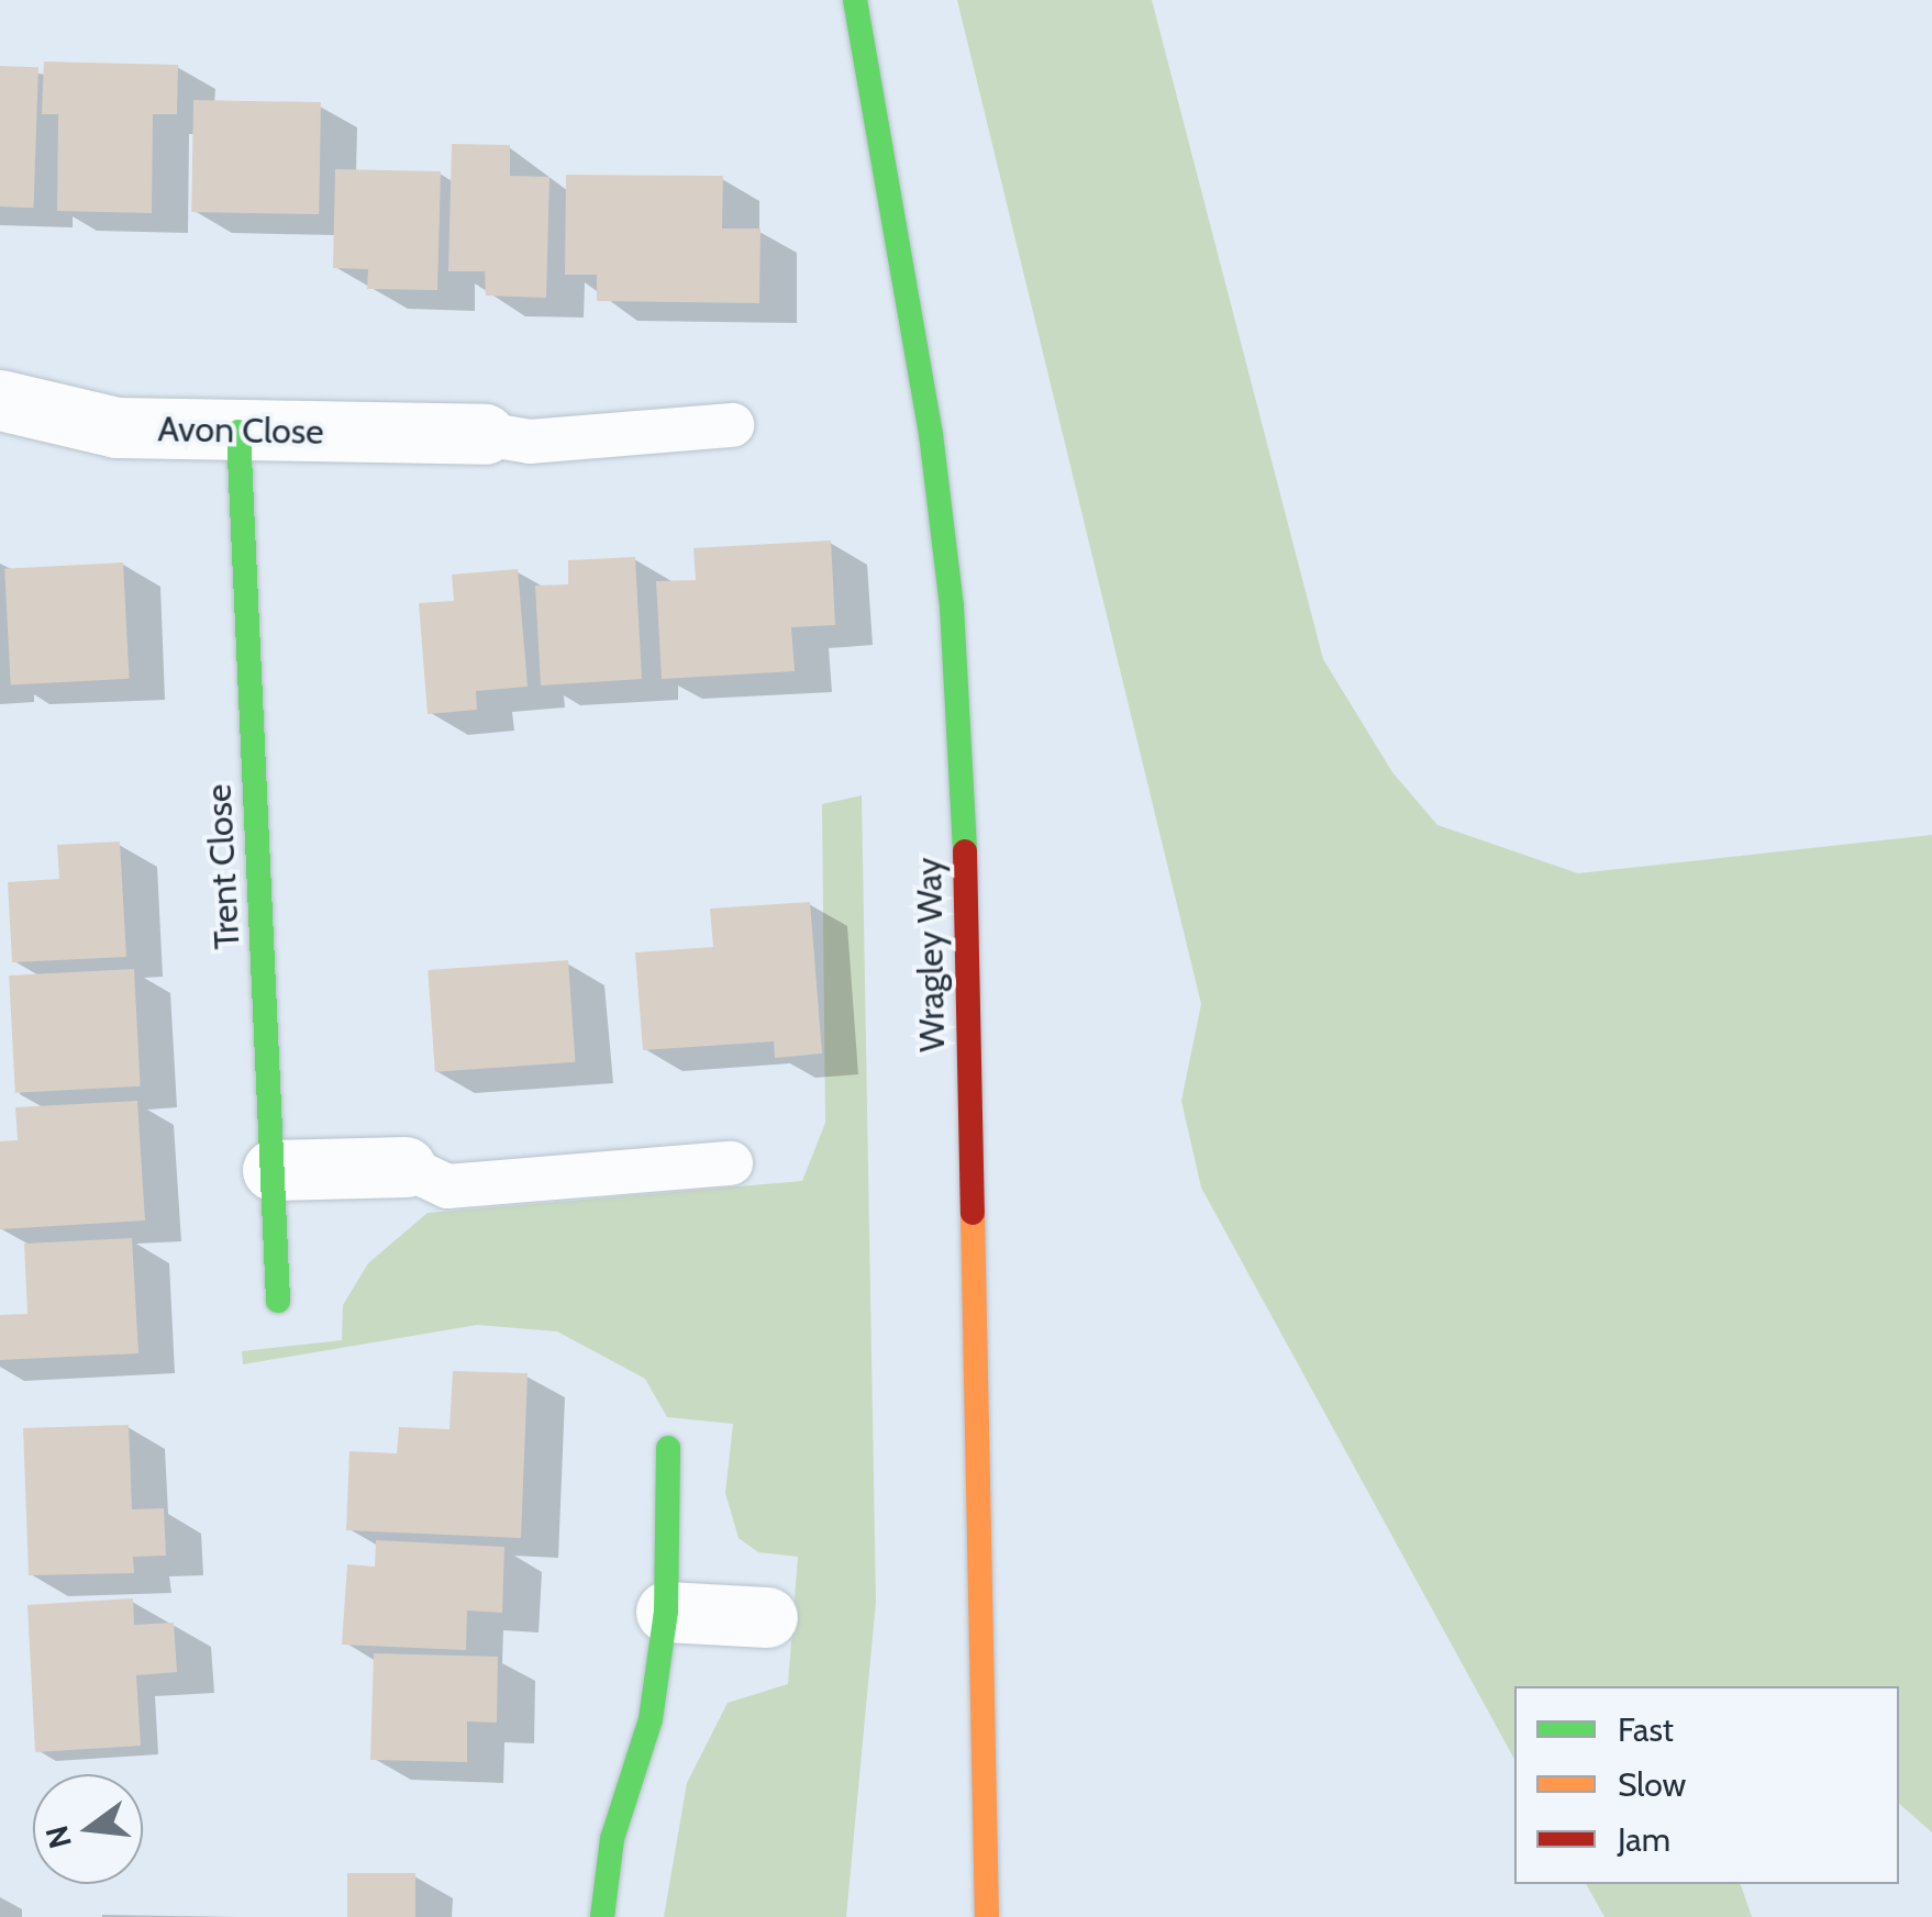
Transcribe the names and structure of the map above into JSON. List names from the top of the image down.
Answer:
{
  "streets": {
    "street": ["Avon Close", "Trent Close", "Wragley Way"]
  },
  "crossings": [
    ["Avon Close", "Trent Close"]
  ],
  "legend": ["Fast", "Slow", "Jam"],
  "north": "left"
}
